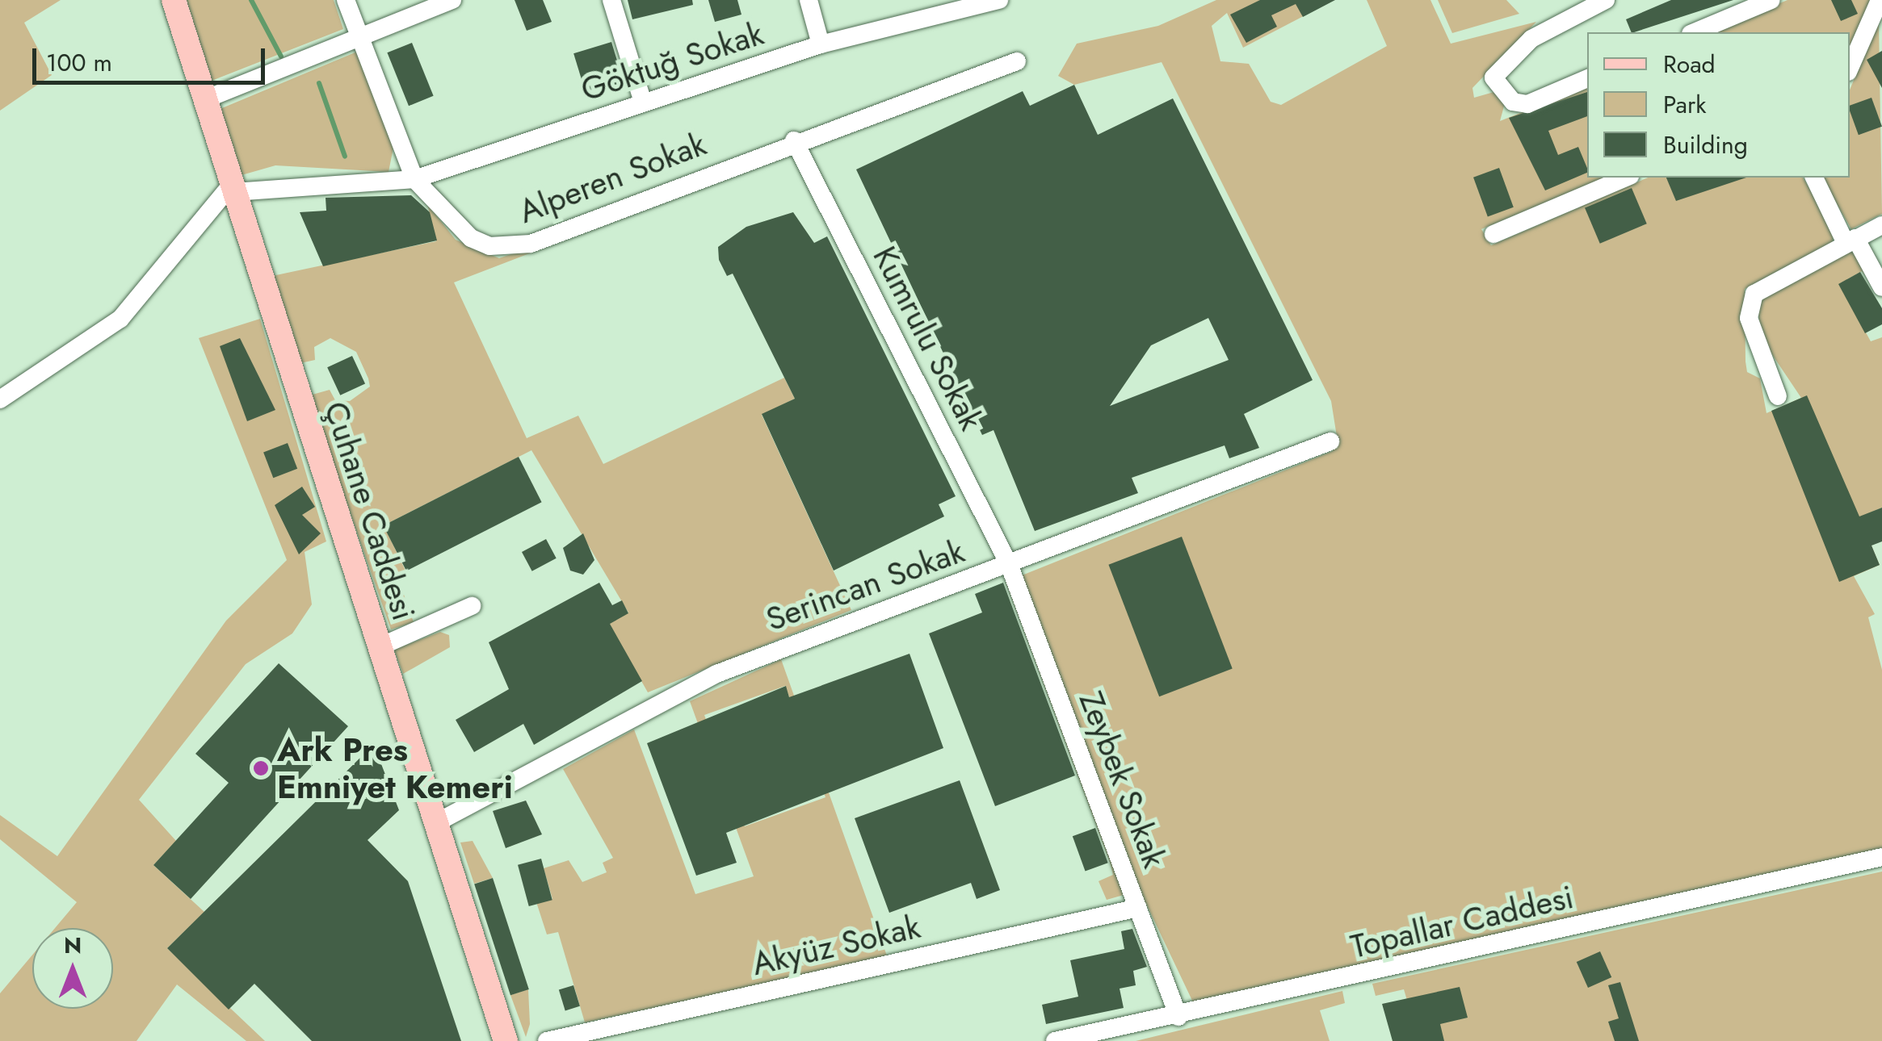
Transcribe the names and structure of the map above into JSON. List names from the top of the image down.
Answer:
{
  "streets": {
    "main road": ["Çuhane Caddesi"],
    "street": [
      "Göktuğ Sokak",
      "Alperen Sokak",
      "Kumrulu Sokak",
      "Serincan Sokak",
      "Zeybek Sokak",
      "Topallar Caddesi",
      "Akyüz Sokak"
    ]
  },
  "crossings": [
    ["Göktuğ Sokak", "Alperen Sokak"],
    ["Alperen Sokak", "Kumrulu Sokak"],
    ["Kumrulu Sokak", "Serincan Sokak"],
    ["Kumrulu Sokak", "Zeybek Sokak"],
    ["Çuhane Caddesi", "Serincan Sokak"],
    ["Serincan Sokak", "Zeybek Sokak"],
    ["Zeybek Sokak", "Topallar Caddesi"],
    ["Zeybek Sokak", "Akyüz Sokak"]
  ],
  "places": ["Ark Pres Emniyet Kemeri"],
  "legend": ["Road", "Park", "Building"],
  "scale_bar": "100 m",
  "north": "top"
}
